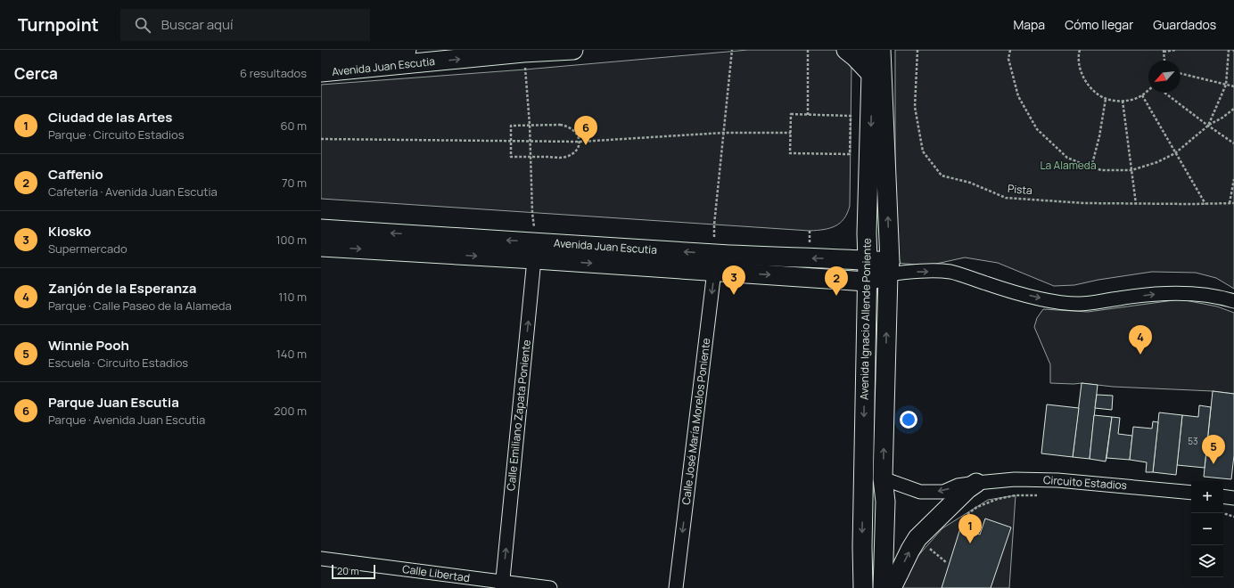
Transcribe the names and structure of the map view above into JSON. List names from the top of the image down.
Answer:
{
  "streets": {
    "main road": ["Avenida Juan Escutia", "Avenida Ignacio Allende Poniente", "Circuito Estadios"],
    "street": ["Calle Emiliano Zapata Poniente", "Calle José María Morelos Poniente", "Calle Libertad"],
    "path": ["Pista"]
  },
  "crossings": [
    ["Avenida Juan Escutia", "Avenida Ignacio Allende Poniente"],
    ["Avenida Juan Escutia", "Calle Emiliano Zapata Poniente"],
    ["Avenida Juan Escutia", "Calle José María Morelos Poniente"],
    ["Avenida Ignacio Allende Poniente", "Circuito Estadios"],
    ["Calle Emiliano Zapata Poniente", "Calle Libertad"]
  ],
  "one_way": ["Calle Emiliano Zapata Poniente", "Calle José María Morelos Poniente"],
  "parks": ["La Alameda"],
  "house_numbers": ["53"],
  "scale_bar": "20 m",
  "north": "bottom left",
  "page": {
    "header": "Turnpoint",
    "search": "Buscar aquí",
    "nav": ["Mapa", "Cómo llegar", "Guardados"],
    "heading": ["Cerca", "6 resultados"],
    "list": [
      {
        "mark": "1",
        "name": "Ciudad de las Artes",
        "note": "Parque · Circuito Estadios",
        "value": "60 m"
      },
      {
        "mark": "2",
        "name": "Caffenio",
        "note": "Cafetería · Avenida Juan Escutia",
        "value": "70 m"
      },
      {
        "mark": "3",
        "name": "Kiosko",
        "note": "Supermercado",
        "value": "100 m"
      },
      {
        "mark": "4",
        "name": "Zanjón de la Esperanza",
        "note": "Parque · Calle Paseo de la Alameda",
        "value": "110 m"
      },
      {
        "mark": "5",
        "name": "Winnie Pooh",
        "note": "Escuela · Circuito Estadios",
        "value": "140 m"
      },
      {
        "mark": "6",
        "name": "Parque Juan Escutia",
        "note": "Parque · Avenida Juan Escutia",
        "value": "200 m"
      }
    ],
    "pins": [
      "6",
      "3",
      "2",
      "4",
      "5",
      "1"
    ],
    "map_buttons": ["+", "−"],
    "scale": "20 m"
  }
}
